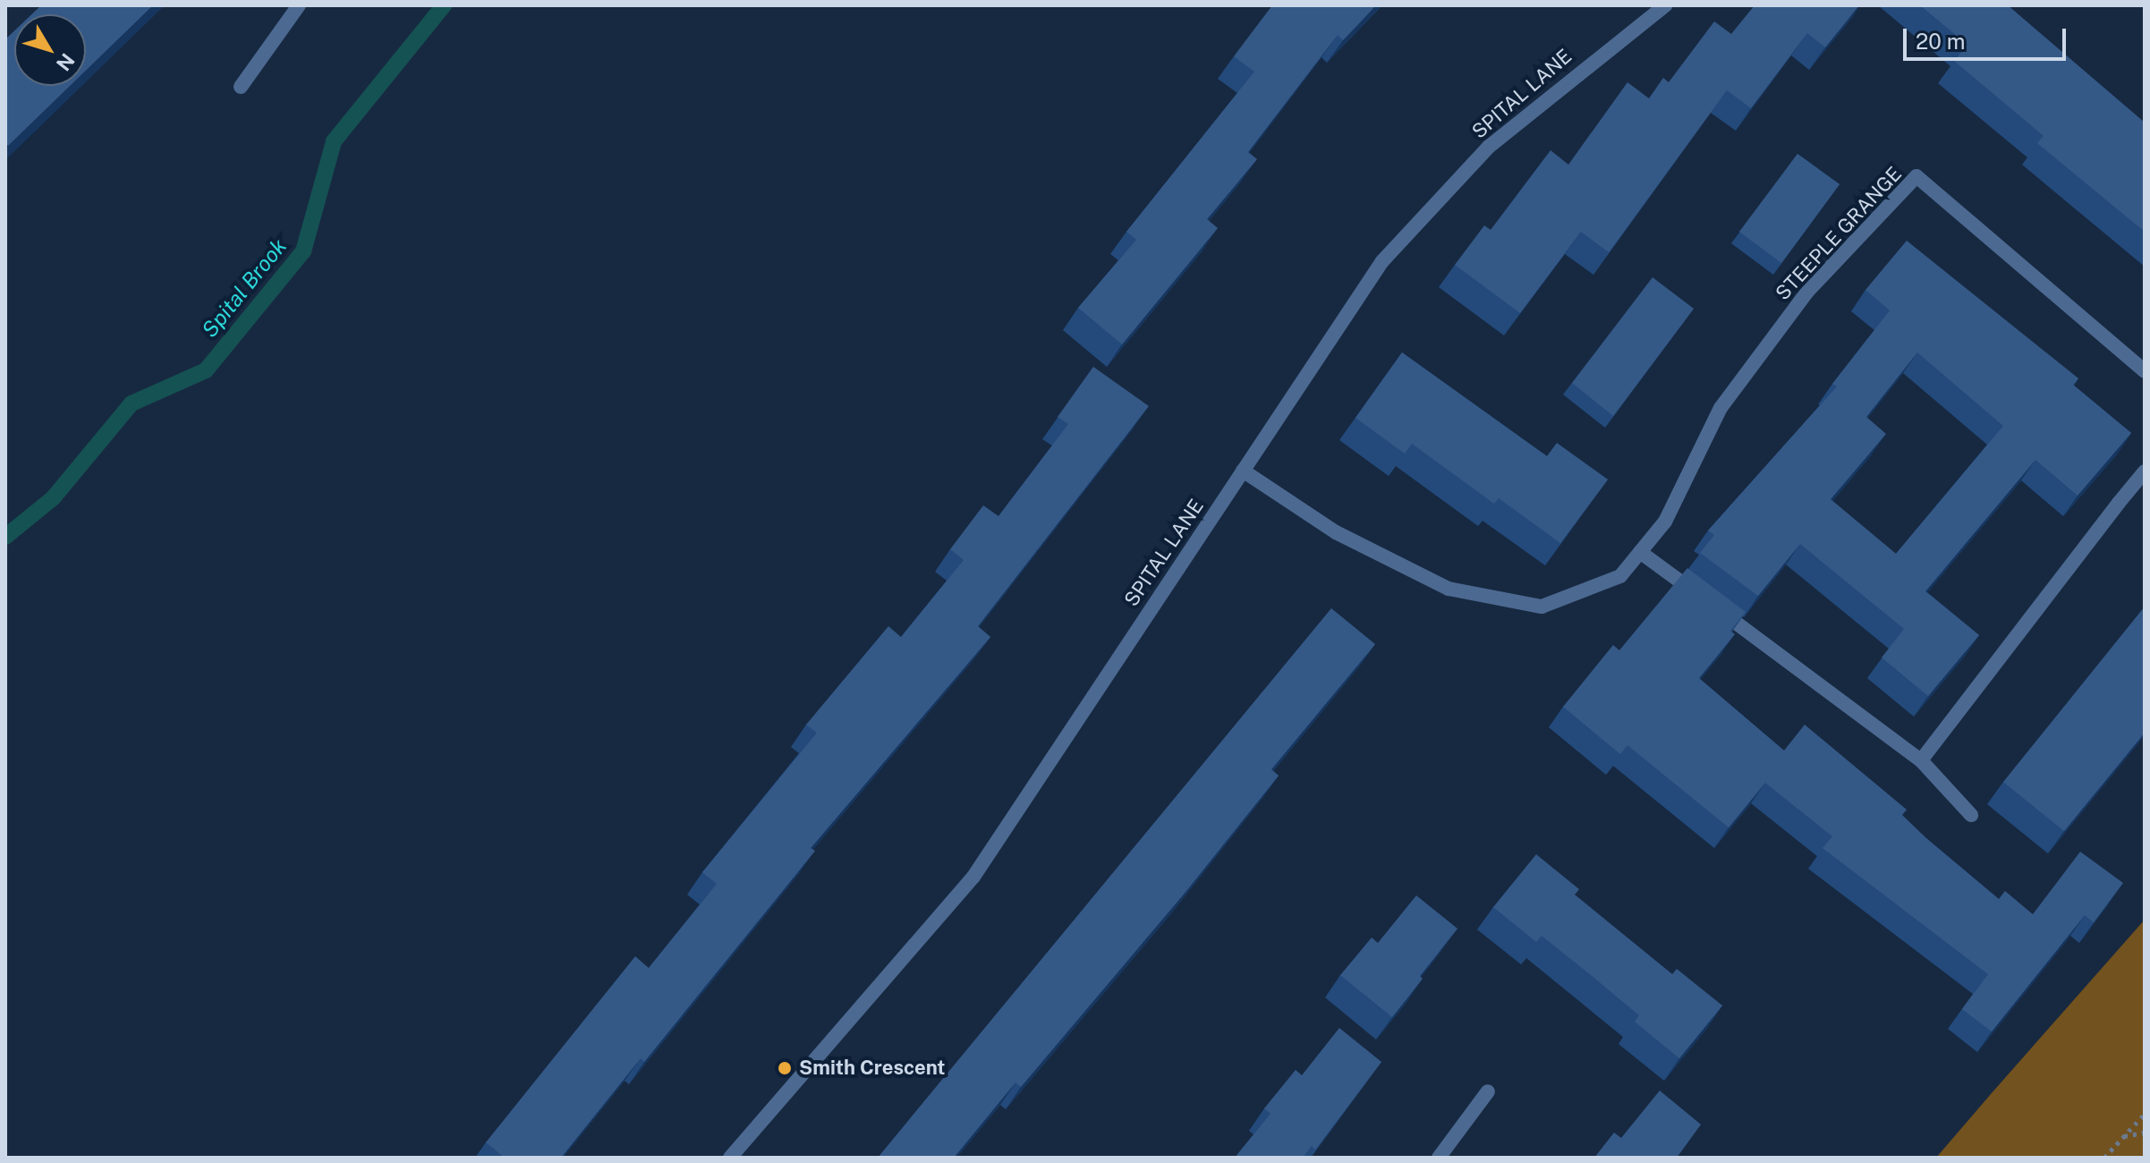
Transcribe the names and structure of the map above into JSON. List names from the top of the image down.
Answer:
{
  "streets": {
    "street": ["SPITAL LANE", "STEEPLE GRANGE"]
  },
  "crossings": [
    ["SPITAL LANE", "STEEPLE GRANGE"]
  ],
  "water": ["Spital Brook"],
  "places": ["Smith Crescent"],
  "scale_bar": "20 m",
  "north": "bottom right"
}
